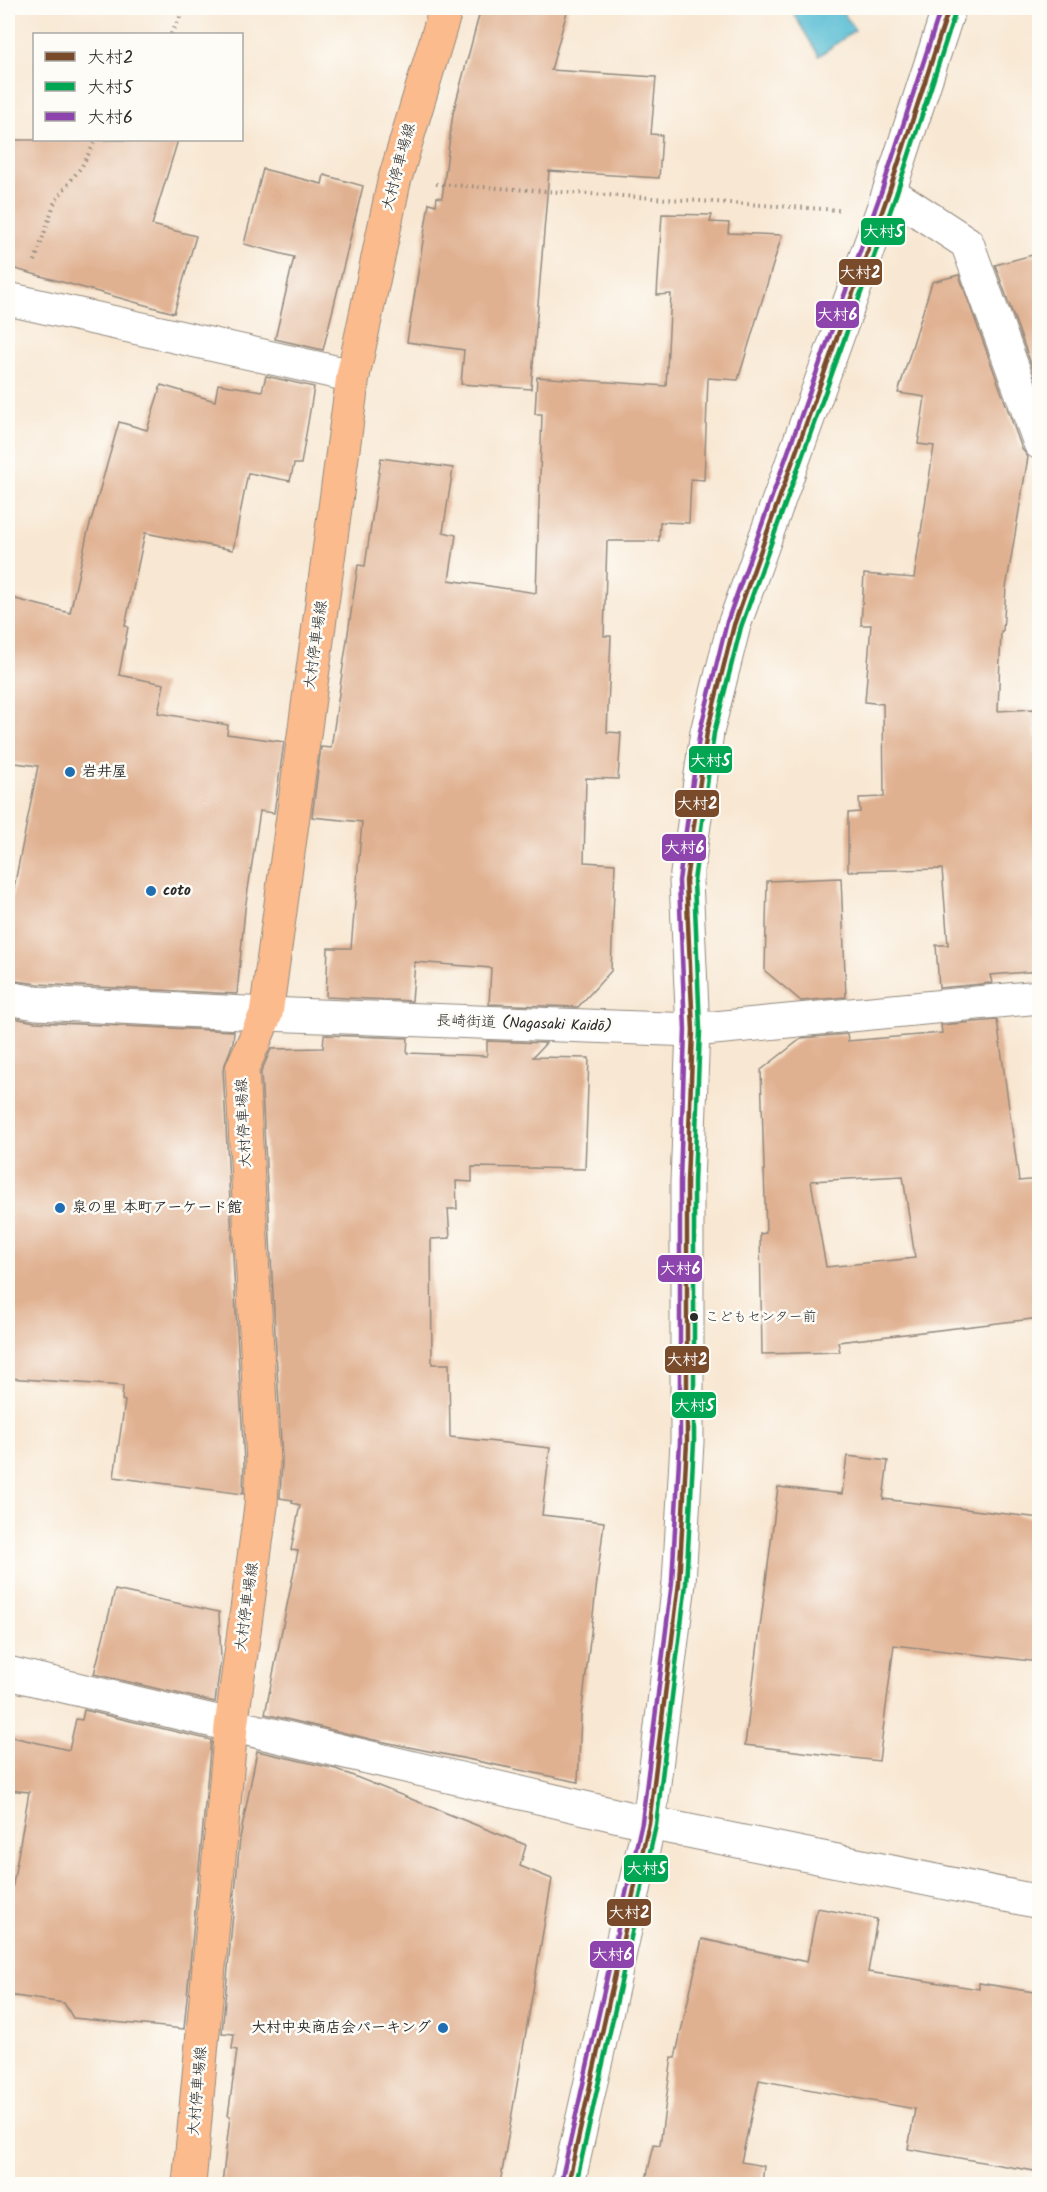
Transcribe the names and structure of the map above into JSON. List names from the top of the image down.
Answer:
{
  "streets": {
    "main road": ["大村停車場線"],
    "street": ["長崎街道 (Nagasaki Kaidō)"]
  },
  "crossings": [
    ["大村停車場線", "長崎街道 (Nagasaki Kaidō)"]
  ],
  "places": [
    "岩井屋",
    "coto",
    "泉の里 本町アーケード館",
    "こどもセンター前",
    "大村中央商店会パーキング"
  ],
  "lines": ["transit line 大村2", "transit line 大村6", "transit line 大村5"],
  "legend": ["大村2", "大村5", "大村6"]
}
